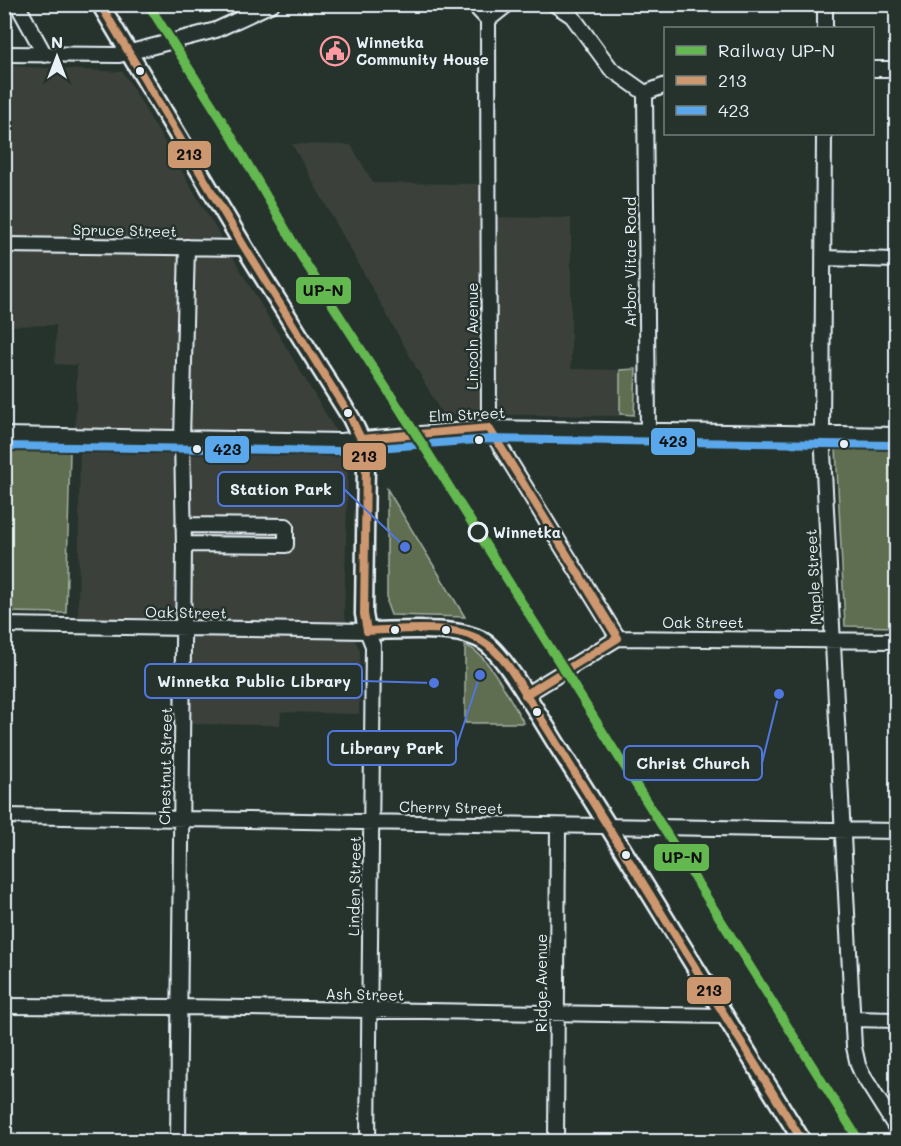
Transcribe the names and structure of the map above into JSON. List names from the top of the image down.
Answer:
{
  "streets": {
    "street": [
      "Spruce Street",
      "Arbor Vitae Road",
      "Lincoln Avenue",
      "Elm Street",
      "Maple Street",
      "Oak Street",
      "Chestnut Street",
      "Cherry Street",
      "Linden Street",
      "Ridge Avenue",
      "Ash Street"
    ]
  },
  "crossings": [
    ["Spruce Street", "Chestnut Street"],
    ["Arbor Vitae Road", "Elm Street"],
    ["Lincoln Avenue", "Elm Street"],
    ["Elm Street", "Maple Street"],
    ["Elm Street", "Chestnut Street"],
    ["Maple Street", "Oak Street"],
    ["Maple Street", "Cherry Street"],
    ["Oak Street", "Chestnut Street"],
    ["Oak Street", "Linden Street"],
    ["Chestnut Street", "Cherry Street"],
    ["Chestnut Street", "Ash Street"],
    ["Cherry Street", "Linden Street"],
    ["Cherry Street", "Ridge Avenue"],
    ["Linden Street", "Ash Street"],
    ["Ridge Avenue", "Ash Street"]
  ],
  "places": {
    "public building": ["Winnetka Community House"],
    "other": [
      "Winnetka",
      "Station Park",
      "Library Park",
      "Winnetka Public Library",
      "Christ Church"
    ]
  },
  "lines": ["rail line UP-N", "transit line 213", "transit line 423"],
  "legend": ["Railway UP-N", "213", "423"],
  "north": "top"
}
